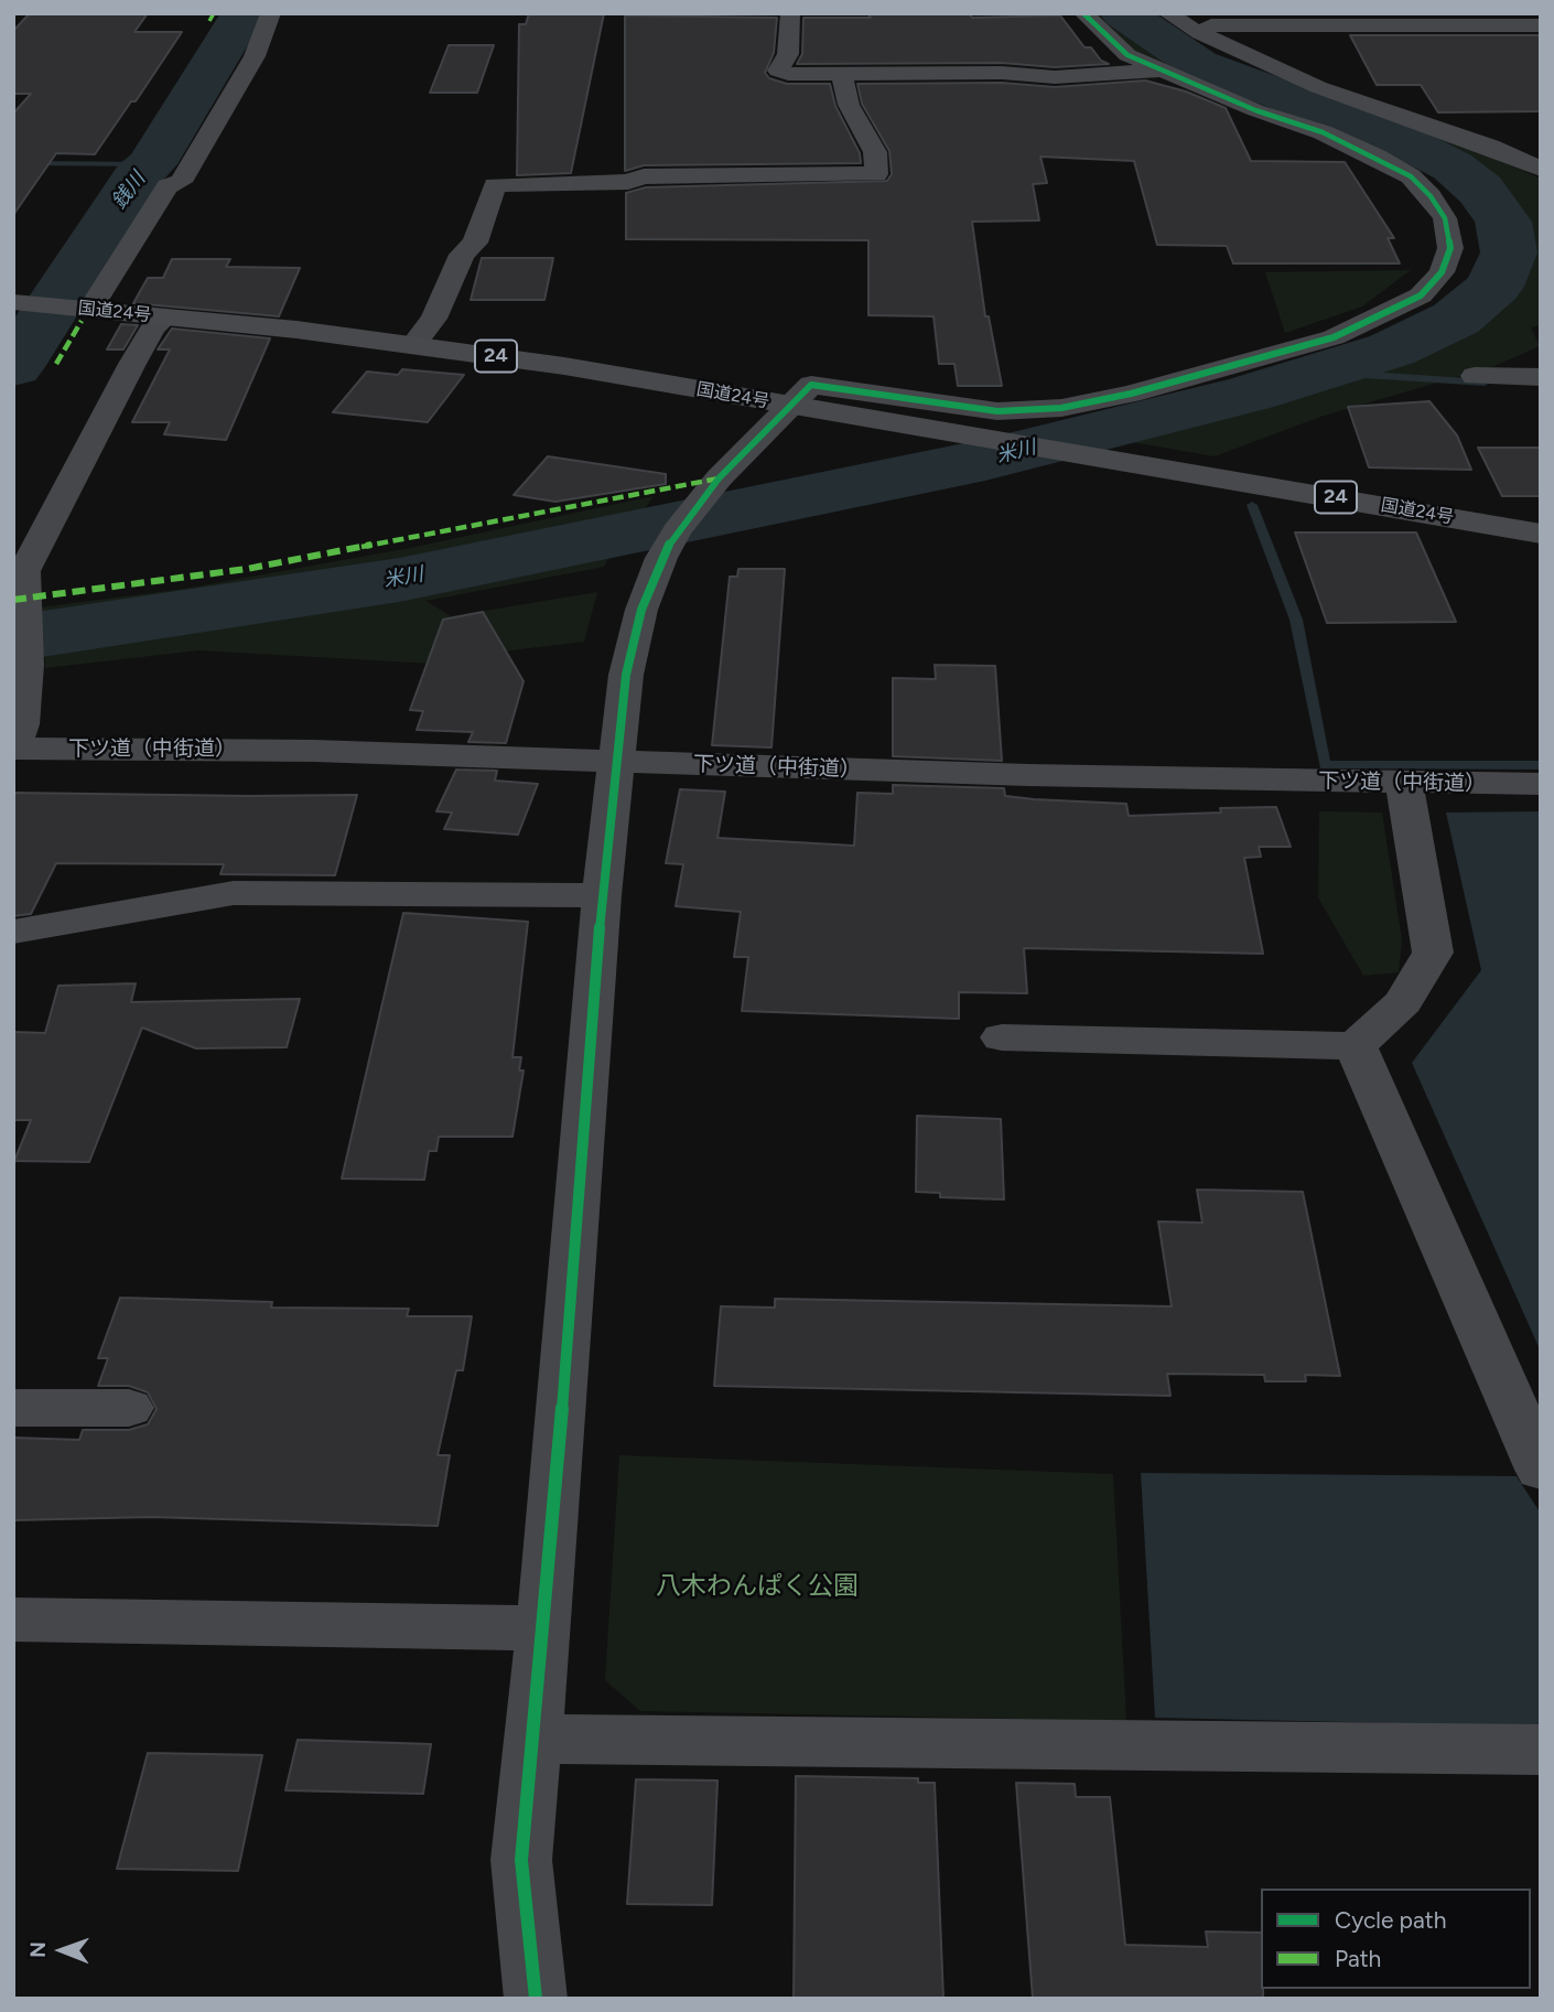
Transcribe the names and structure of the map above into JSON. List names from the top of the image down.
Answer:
{
  "streets": {
    "highway": ["国道24号", "24"],
    "street": ["下ツ道（中街道）"]
  },
  "water": ["銭川", "米川"],
  "parks": ["八木わんぱく公園"],
  "legend": ["Cycle path", "Path"],
  "north": "left"
}
